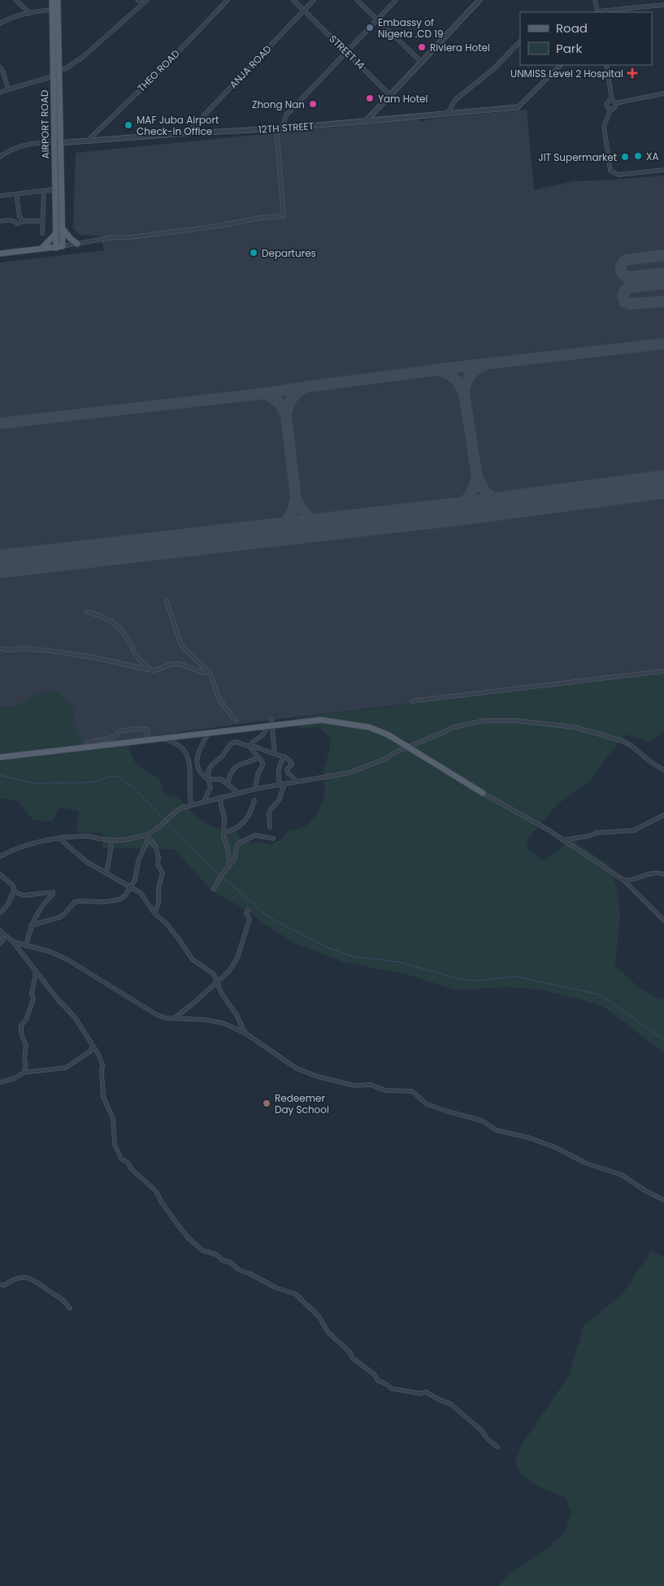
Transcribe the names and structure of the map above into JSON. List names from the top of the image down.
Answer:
{
  "streets": {
    "main road": ["AIRPORT ROAD"],
    "street": [
      "STREET 14",
      "ANJA ROAD",
      "THEO ROAD",
      "12TH STREET"
    ]
  },
  "crossings": [
    ["STREET 14", "ANJA ROAD"],
    ["ANJA ROAD", "12TH STREET"],
    ["THEO ROAD", "12TH STREET"],
    ["AIRPORT ROAD", "12TH STREET"]
  ],
  "places": {
    "other": [
      "Embassy of Nigeria .CD 19",
      "Riviera Hotel",
      "Yam Hotel",
      "Zhong Nan",
      "MAF Juba Airport Check-in Office",
      "XA",
      "JIT Supermarket",
      "Departures",
      "Redeemer Day School"
    ],
    "health": ["UNMISS Level 2 Hospital"]
  },
  "legend": ["Road", "Park"]
}
